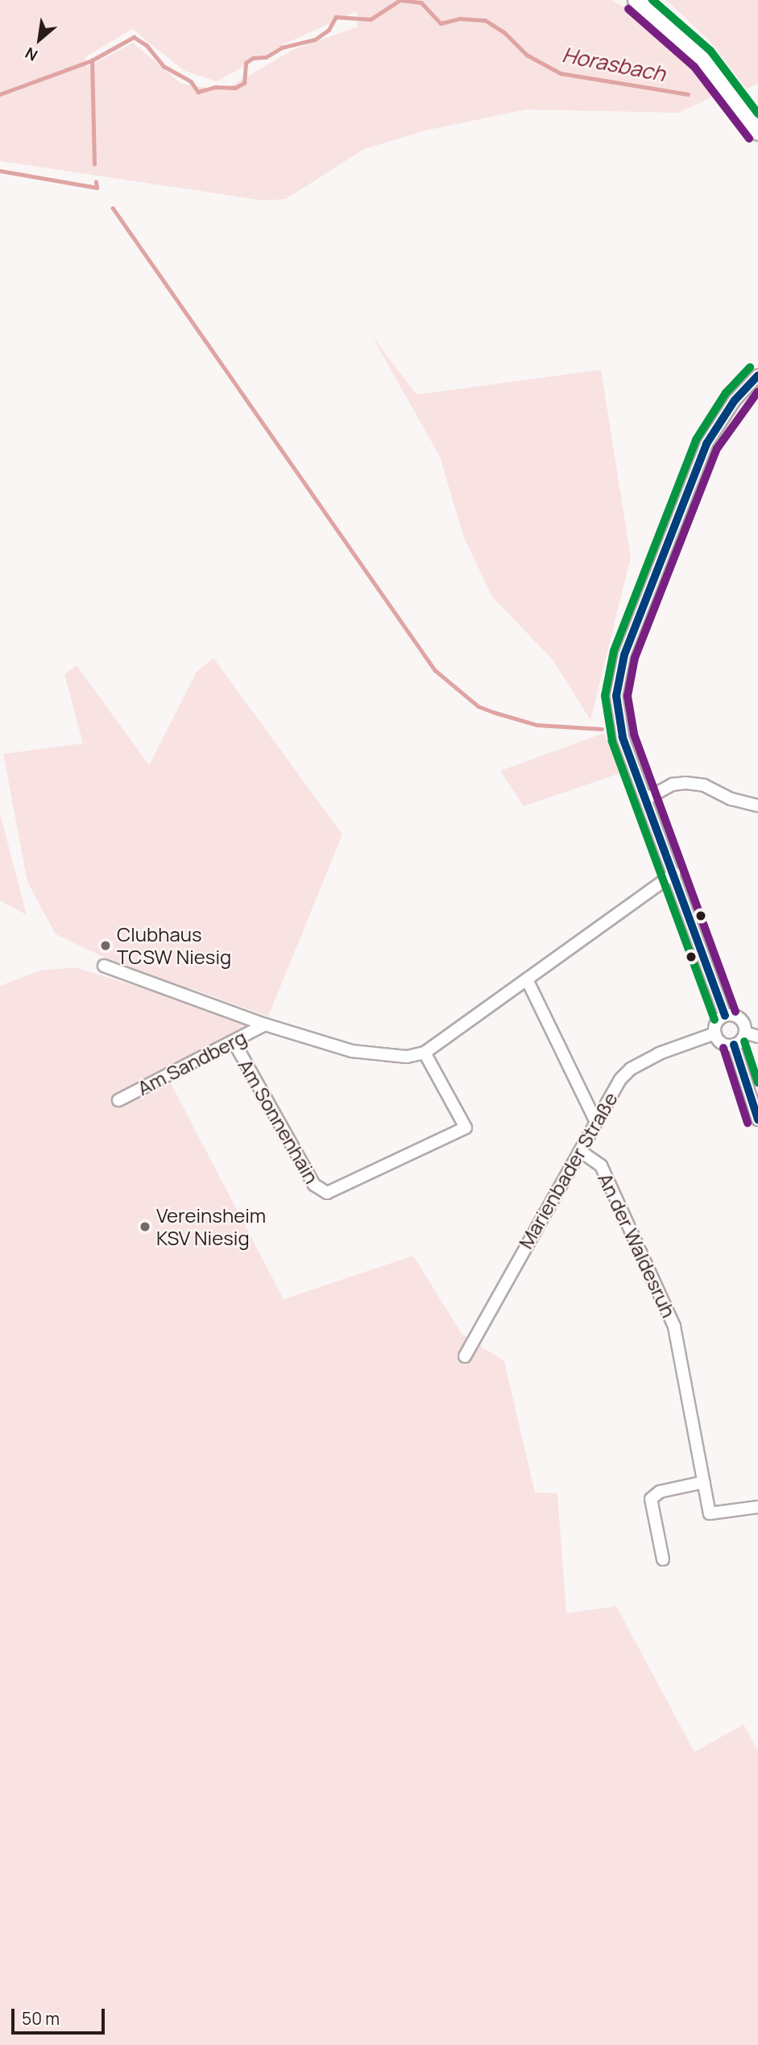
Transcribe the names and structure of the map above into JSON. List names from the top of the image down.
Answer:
{
  "streets": {
    "street": [
      "Am Sandberg",
      "Am Sonnenhain",
      "Marienbader Straße",
      "An der Waldesruh"
    ]
  },
  "crossings": [
    ["Am Sandberg", "Am Sonnenhain"],
    ["Marienbader Straße", "An der Waldesruh"]
  ],
  "water": ["Horasbach"],
  "places": ["Clubhaus TCSW Niesig", "Vereinsheim KSV Niesig"],
  "scale_bar": "50 m",
  "north": "bottom left"
}
